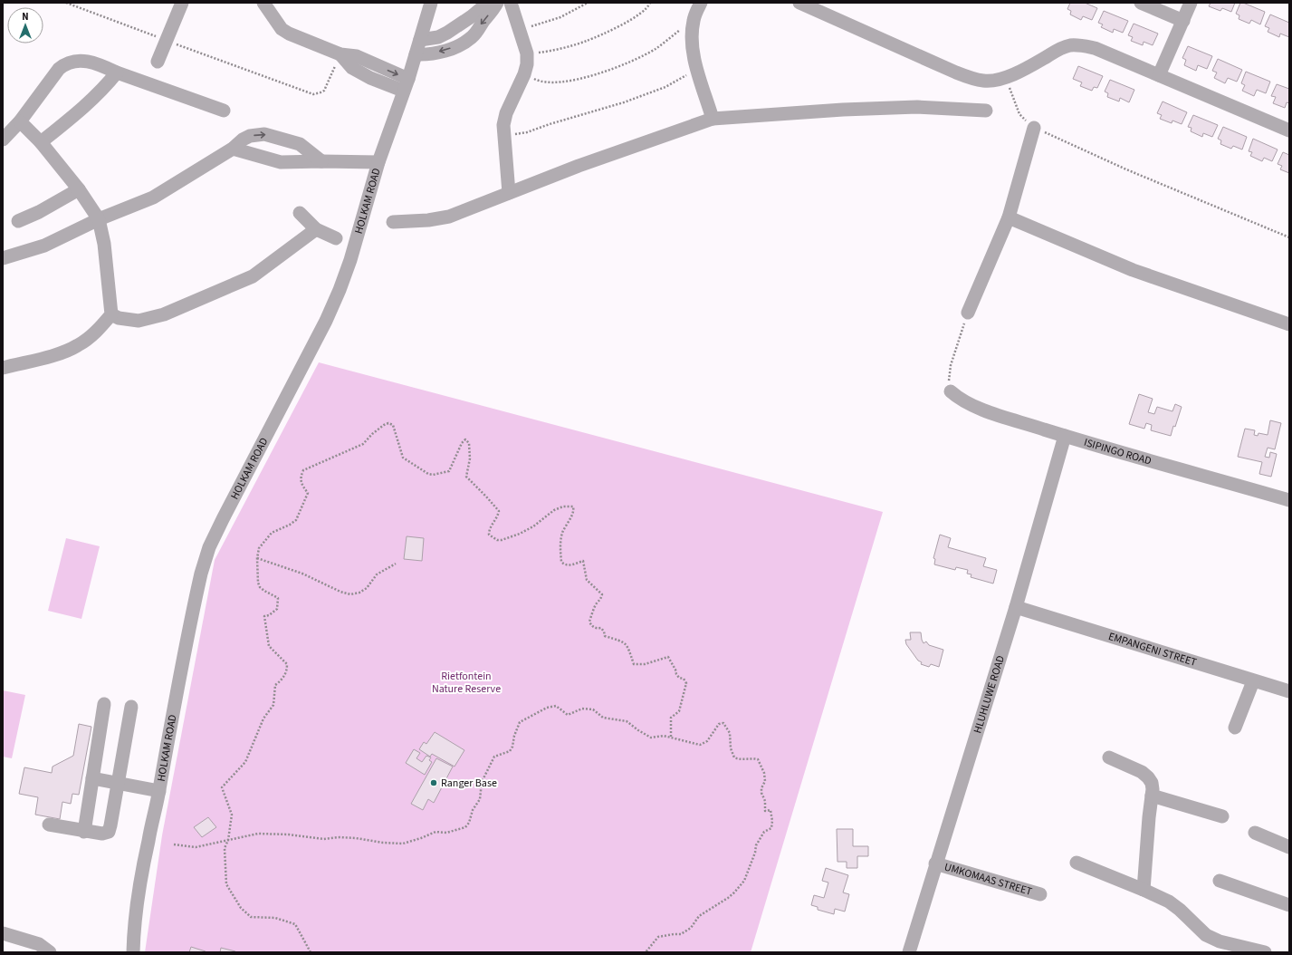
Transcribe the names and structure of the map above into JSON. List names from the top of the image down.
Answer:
{
  "streets": {
    "street": [
      "HOLKAM ROAD",
      "ISIPINGO ROAD",
      "EMPANGENI STREET",
      "HLUHLUWE ROAD",
      "UMKOMAAS STREET"
    ]
  },
  "crossings": [
    ["ISIPINGO ROAD", "HLUHLUWE ROAD"],
    ["EMPANGENI STREET", "HLUHLUWE ROAD"],
    ["HLUHLUWE ROAD", "UMKOMAAS STREET"]
  ],
  "parks": ["Rietfontein Nature Reserve"],
  "places": ["Ranger Base"],
  "north": "top"
}
